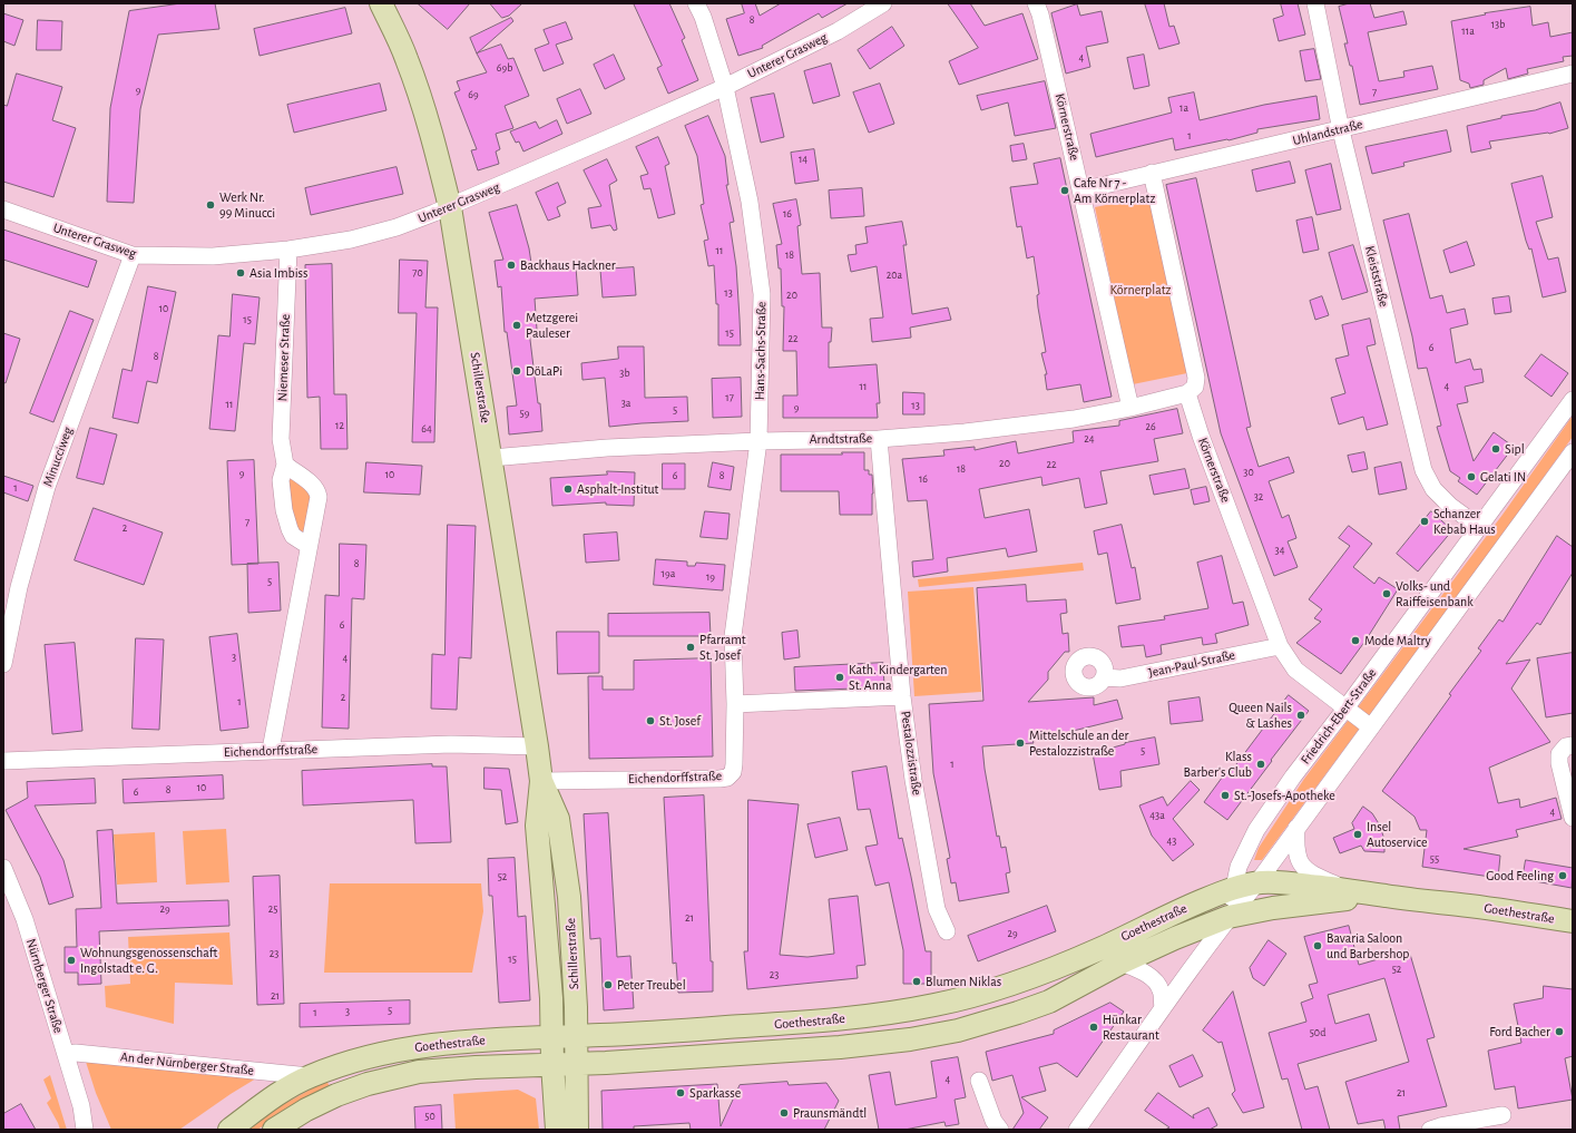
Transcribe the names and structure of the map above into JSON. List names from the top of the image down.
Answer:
{
  "streets": {
    "main road": ["Schillerstraße", "Goethestraße"],
    "street": [
      "Unterer Grasweg",
      "Körnerstraße",
      "Uhlandstraße",
      "Kleiststraße",
      "Hans-Sachs-Straße",
      "Niemeser Straße",
      "Arndtstraße",
      "Minucciweg",
      "Jean-Paul-Straße",
      "Friedrich-Ebert-Straße",
      "Eichendorffstraße",
      "Pestalozzistraße",
      "Nürnberger Straße",
      "An der Nürnberger Straße"
    ]
  },
  "crossings": [
    ["Unterer Grasweg", "Hans-Sachs-Straße"],
    ["Unterer Grasweg", "Niemeser Straße"],
    ["Unterer Grasweg", "Schillerstraße"],
    ["Unterer Grasweg", "Minucciweg"],
    ["Körnerstraße", "Uhlandstraße"],
    ["Körnerstraße", "Arndtstraße"],
    ["Körnerstraße", "Jean-Paul-Straße"],
    ["Körnerstraße", "Friedrich-Ebert-Straße"],
    ["Uhlandstraße", "Kleiststraße"],
    ["Kleiststraße", "Friedrich-Ebert-Straße"],
    ["Hans-Sachs-Straße", "Arndtstraße"],
    ["Hans-Sachs-Straße", "Eichendorffstraße"],
    ["Schillerstraße", "Arndtstraße"],
    ["Schillerstraße", "Eichendorffstraße"],
    ["Schillerstraße", "Goethestraße"],
    ["Arndtstraße", "Pestalozzistraße"],
    ["Friedrich-Ebert-Straße", "Goethestraße"],
    ["Goethestraße", "An der Nürnberger Straße"],
    ["Nürnberger Straße", "An der Nürnberger Straße"]
  ],
  "parks": ["Körnerplatz"],
  "places": [
    "Cafe Nr 7 - Am Körnerplatz",
    "Werk Nr. 99 Minucci",
    "Backhaus Hackner",
    "Asia Imbiss",
    "Metzgerei Pauleser",
    "DöLaPi",
    "Sipl",
    "Gelati IN",
    "Asphalt-Institut",
    "Schanzer Kebab Haus",
    "Volks- und Raiffeisenbank",
    "Mode Maltry",
    "Pfarramt St. Josef",
    "Kath. Kindergarten St. Anna",
    "Queen Nails & Lashes",
    "St. Josef",
    "Mittelschule an der Pestalozzistraße",
    "Klass Barber's Club",
    "St.-Josefs-Apotheke",
    "Insel Autoservice",
    "Good Feeling",
    "Bavaria Saloon und Barbershop",
    "Wohnungsgenossenschaft Ingolstadt e. G.",
    "Blumen Niklas",
    "Peter Treubel",
    "Hünkar Restaurant",
    "Ford Bacher",
    "Sparkasse",
    "Praunsmändtl"
  ],
  "house_numbers": [
    "8",
    "13b",
    "11a",
    "4",
    "69b",
    "9",
    "7",
    "69",
    "1a",
    "1",
    "14",
    "16",
    "11",
    "18",
    "70",
    "20a",
    "13",
    "20",
    "10",
    "15",
    "15",
    "22",
    "6",
    "8",
    "3b",
    "11",
    "4",
    "17",
    "3a",
    "11",
    "13",
    "9",
    "5",
    "59",
    "12",
    "26",
    "64",
    "24",
    "20",
    "22",
    "18",
    "30",
    "9",
    "10",
    "6",
    "8",
    "16",
    "1",
    "32",
    "7",
    "2",
    "34",
    "8",
    "19a",
    "19",
    "5",
    "6",
    "3",
    "4",
    "2",
    "1",
    "5",
    "1",
    "10",
    "8",
    "6",
    "4",
    "43a",
    "43",
    "55",
    "52",
    "29",
    "25",
    "21",
    "29",
    "23",
    "15",
    "52",
    "23",
    "21",
    "5",
    "3",
    "1",
    "50d",
    "4",
    "21",
    "50"
  ]
}
